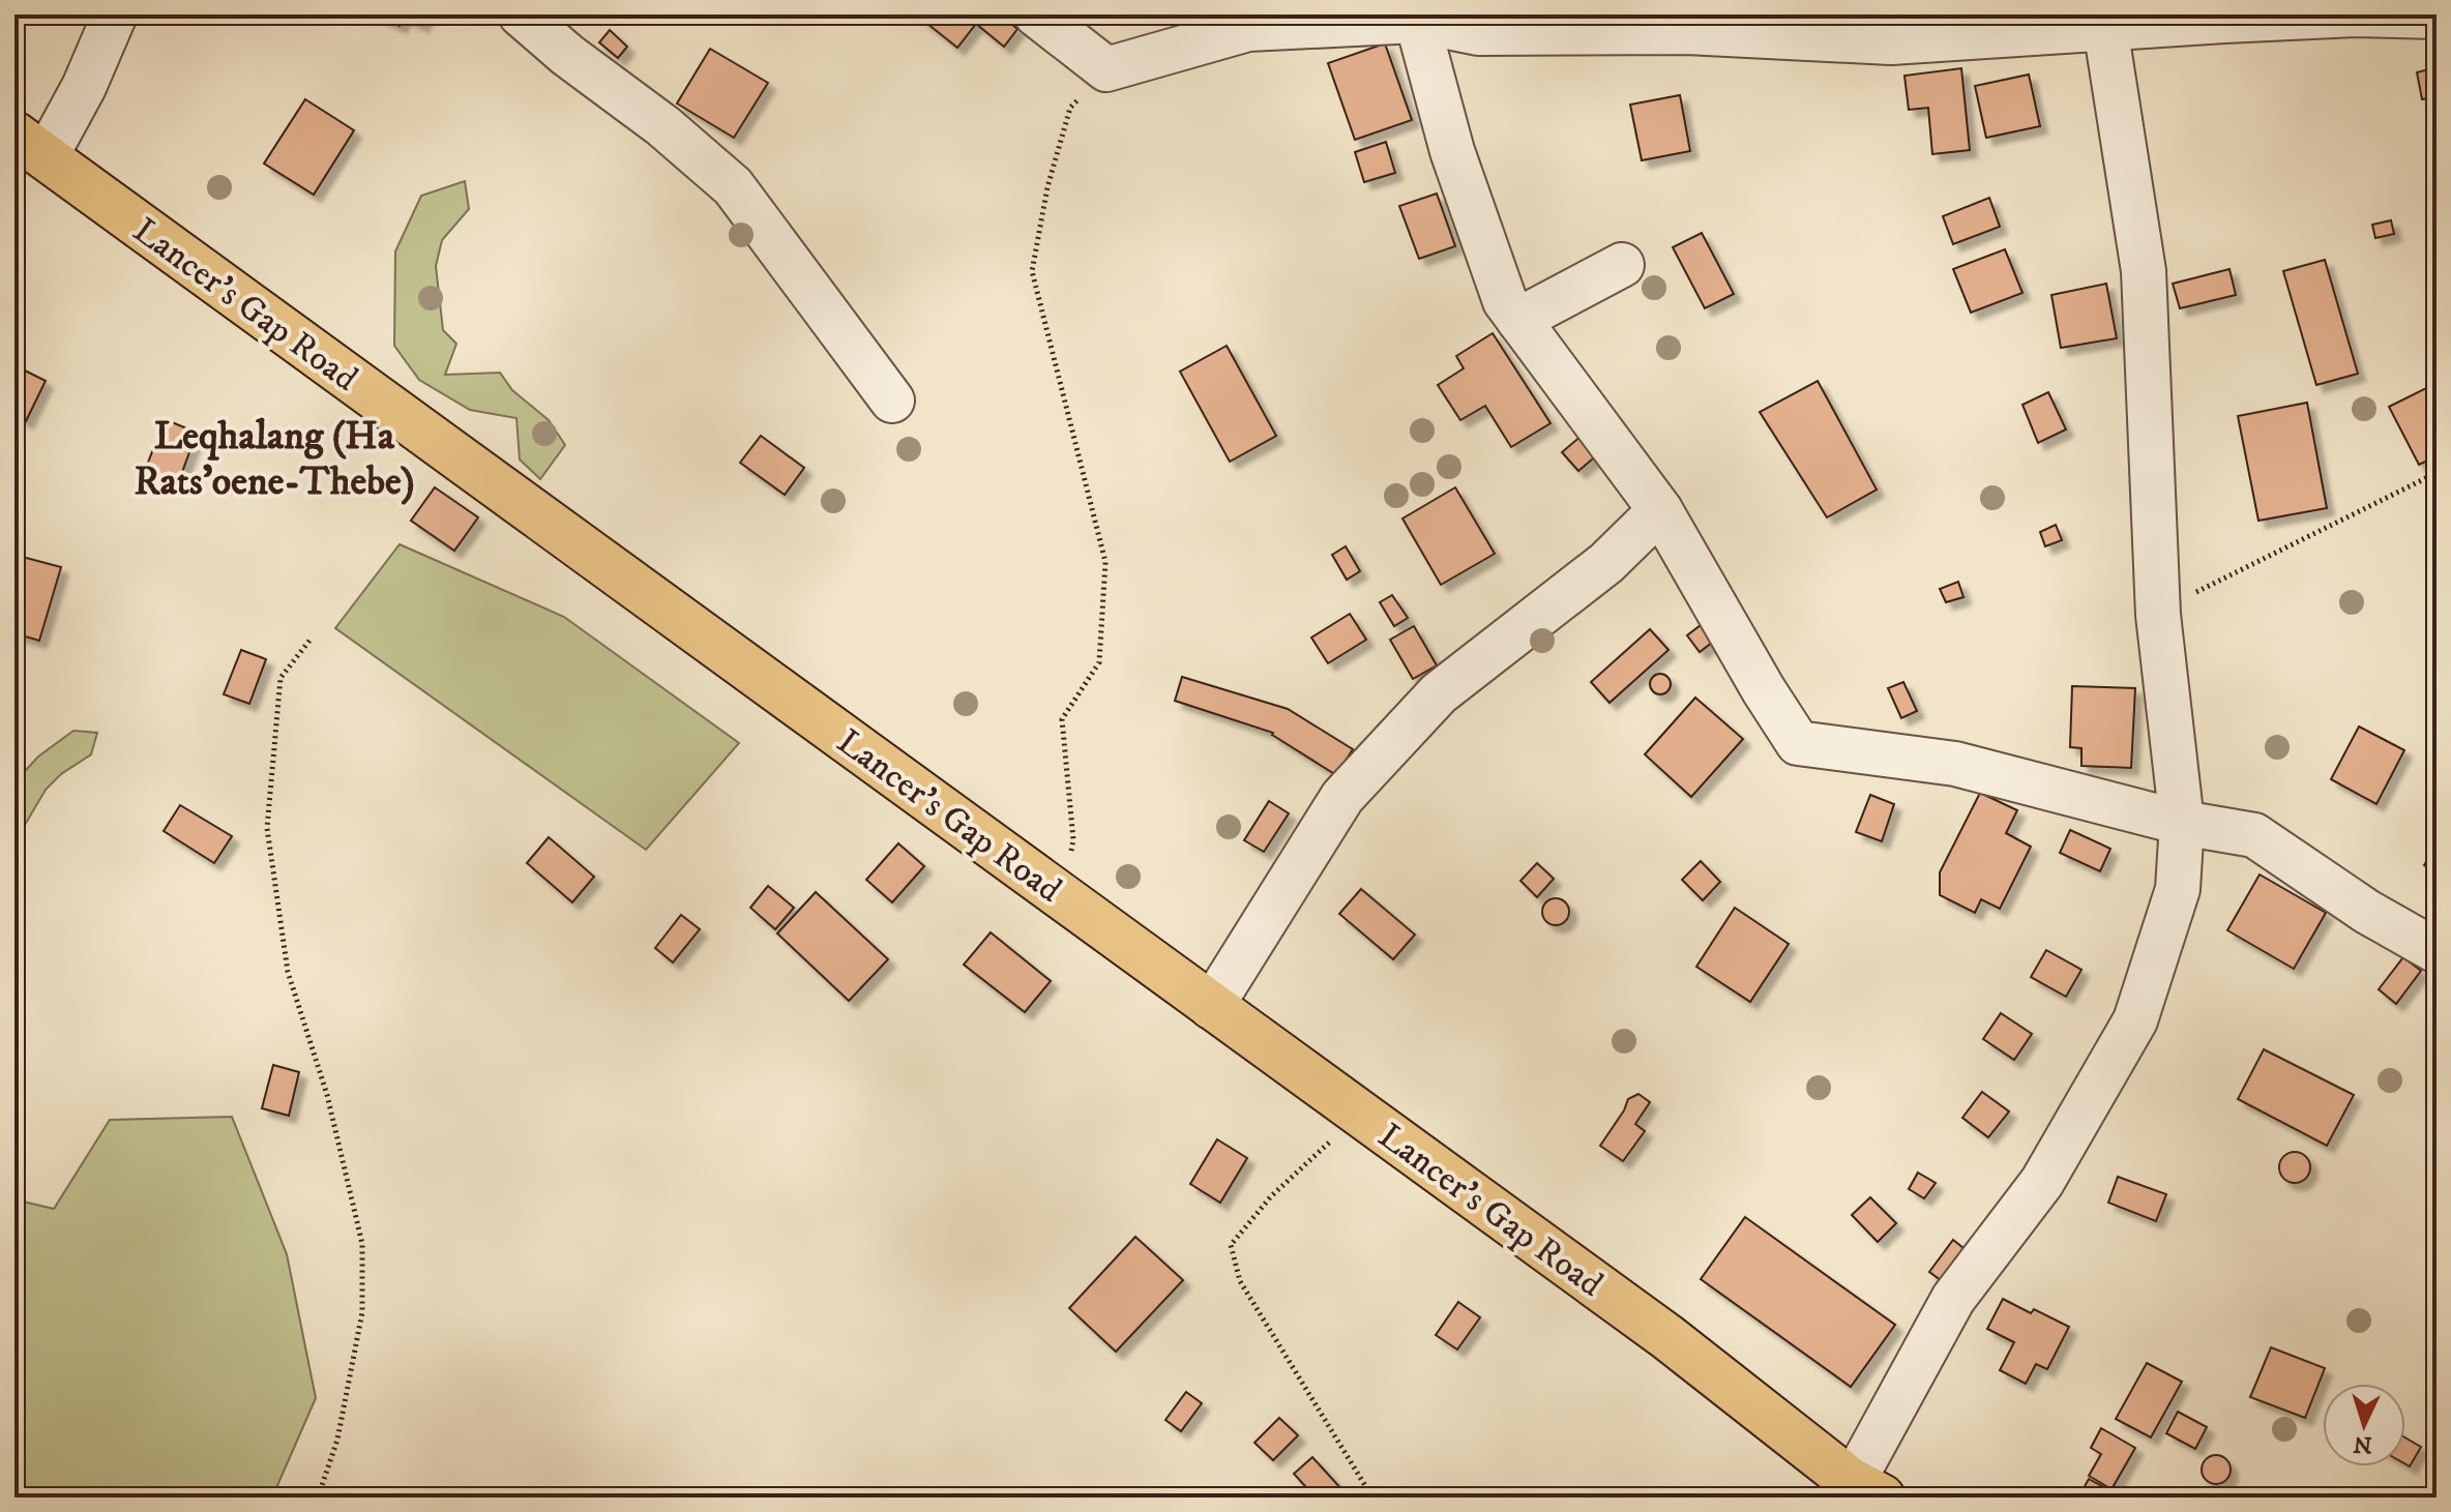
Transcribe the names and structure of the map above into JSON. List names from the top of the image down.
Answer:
{
  "streets": {
    "main road": ["Lancer's Gap Road"]
  },
  "districts": ["Leqhalang (Ha Rats'oene-Thebe)"],
  "north": "bottom"
}
